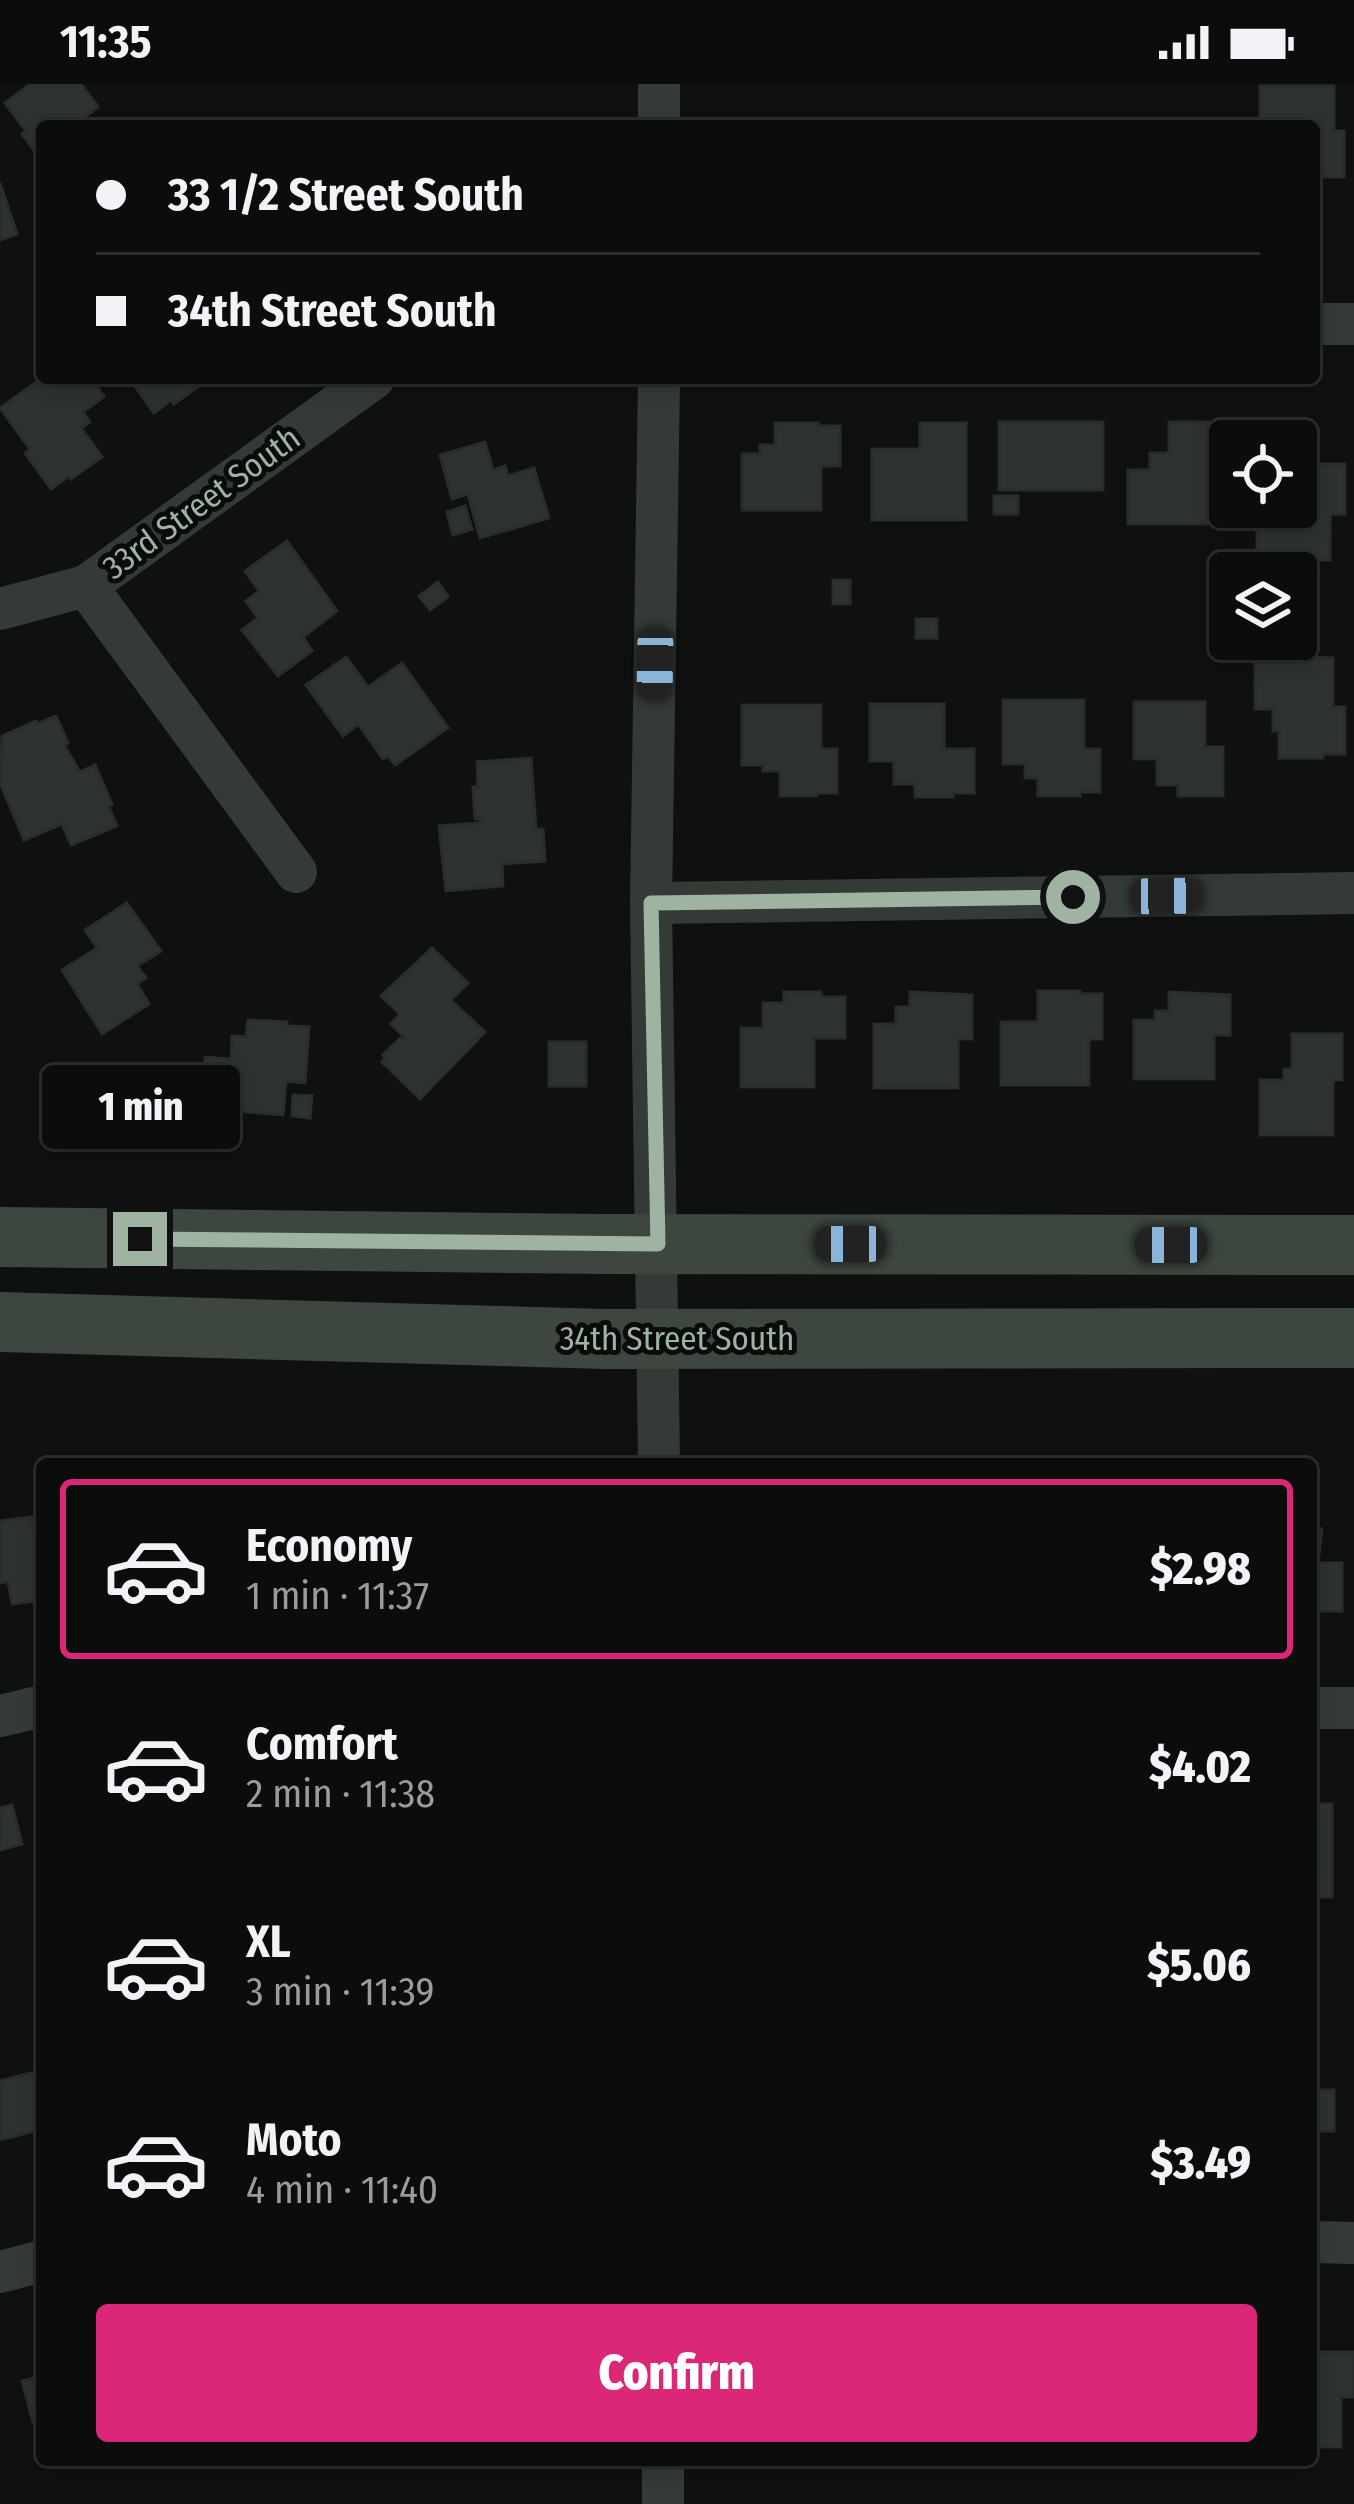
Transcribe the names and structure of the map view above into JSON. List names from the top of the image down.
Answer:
{
  "streets": {
    "main road": ["34th Street South"],
    "street": ["33rd Street South"]
  },
  "page": {
    "status": "11:35",
    "banner": ["33 1/2 Street South", "34th Street South"],
    "bubble": "1 min",
    "list": [
      {
        "name": "Economy",
        "note": "1 min · 11:37",
        "value": "$2.98"
      },
      {
        "name": "Comfort",
        "note": "2 min · 11:38",
        "value": "$4.02"
      },
      {
        "name": "XL",
        "note": "3 min · 11:39",
        "value": "$5.06"
      },
      {
        "name": "Moto",
        "note": "4 min · 11:40",
        "value": "$3.49"
      }
    ],
    "buttons": "Confirm"
  }
}
